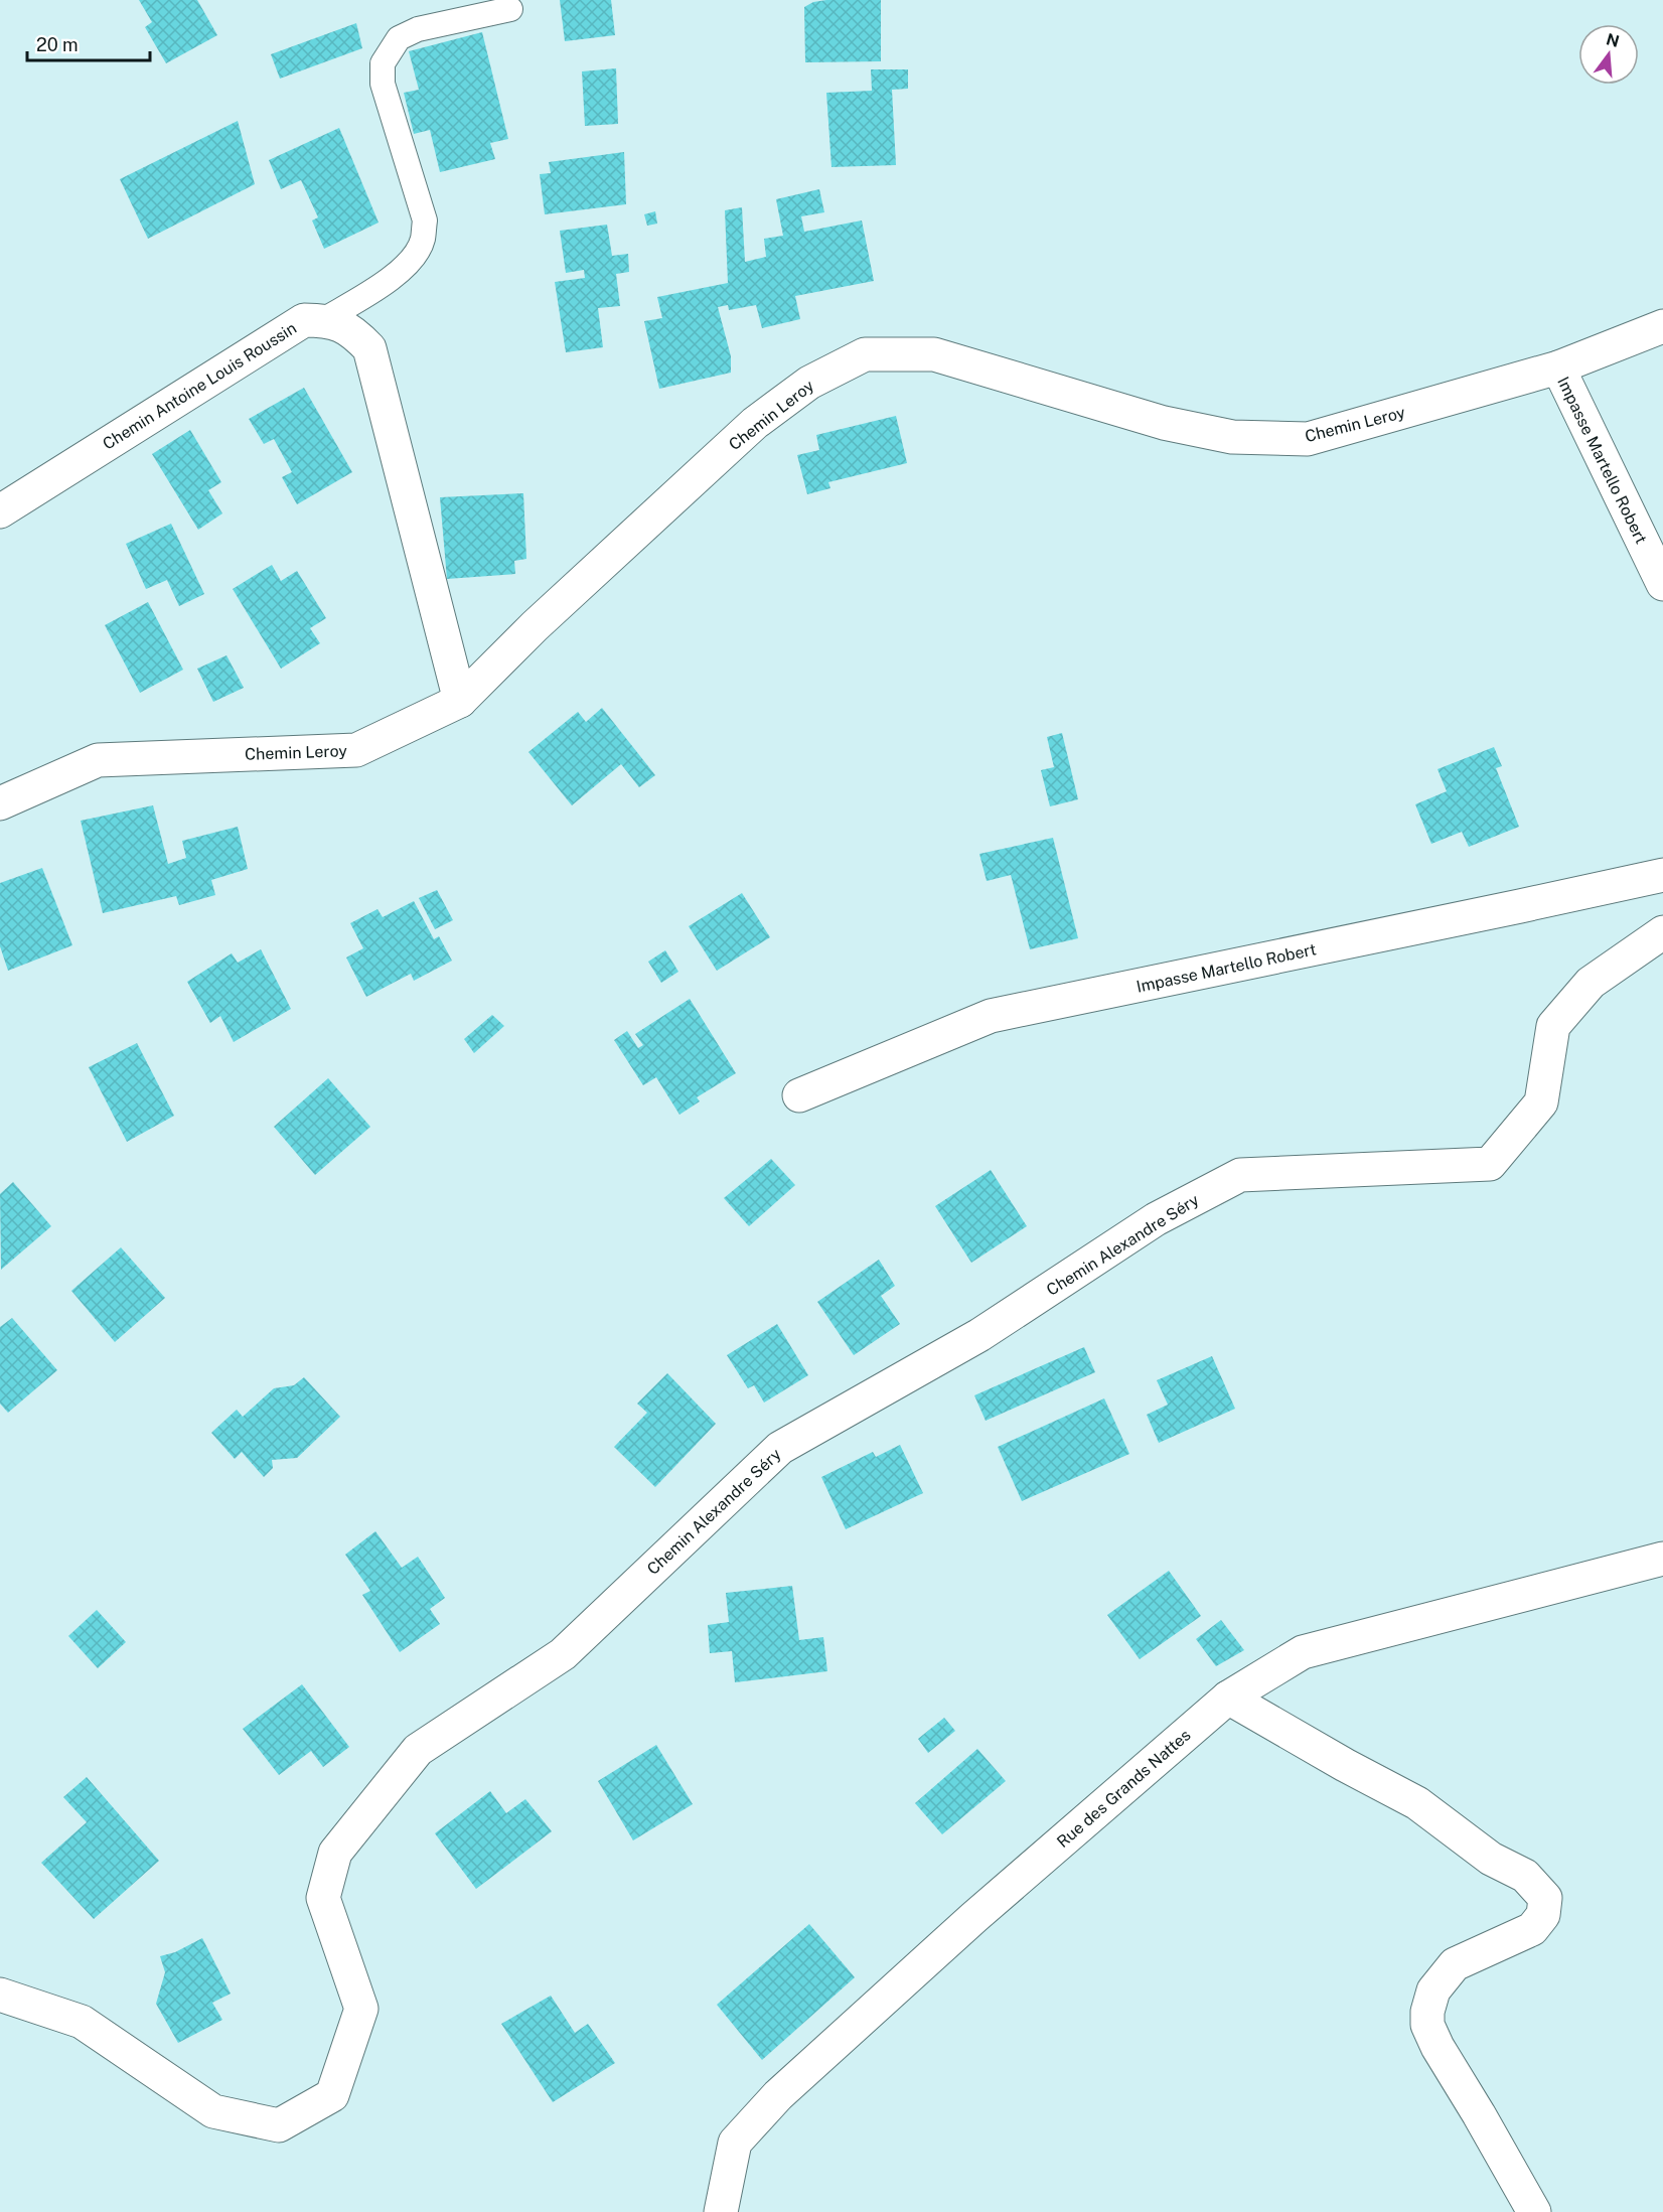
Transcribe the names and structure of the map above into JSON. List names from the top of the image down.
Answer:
{
  "streets": {
    "street": [
      "Chemin Antoine Louis Roussin",
      "Chemin Leroy",
      "Impasse Martello Robert",
      "Chemin Alexandre Séry",
      "Rue des Grands Nattes"
    ]
  },
  "crossings": [
    ["Chemin Leroy", "Impasse Martello Robert"]
  ],
  "scale_bar": "20 m",
  "north": "top"
}
